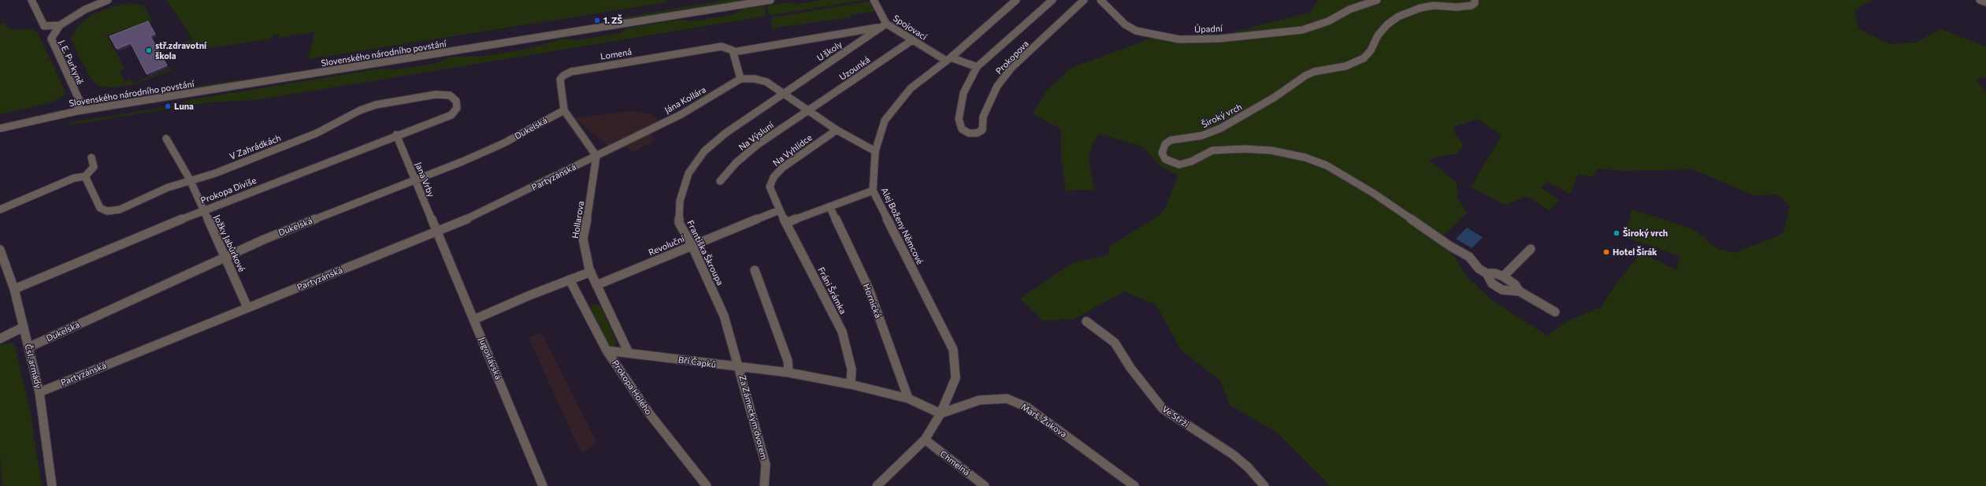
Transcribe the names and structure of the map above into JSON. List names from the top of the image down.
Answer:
{
  "streets": {
    "street": [
      "Spojovací",
      "Úpadní",
      "U školy",
      "Slovenského národního povstání",
      "Lomená",
      "Prokopova",
      "J. E. Purkyně",
      "Uzounká",
      "Jána Kollára",
      "Široký vrch",
      "Dukelská",
      "Na Výsluní",
      "V Zahrádkách",
      "Na Vyhlídce",
      "Partyzánská",
      "Jana Vrby",
      "Prokopa Diviše",
      "Hollarova",
      "Alej Boženy Němcové",
      "Jožky Jabůrkové",
      "Revoluční",
      "Františka Škroupa",
      "Fráni Šrámka",
      "Hornická",
      "Jugoslávská",
      "Bří Čapků",
      "Čsl. armády",
      "Prokopa Holého",
      "Ve Strži",
      "Za Zámeckým dvorem",
      "Marš. Žukova",
      "Chmelná"
    ]
  },
  "crossings": [
    ["Spojovací", "U školy"],
    ["Spojovací", "Uzounká"],
    ["Spojovací", "Alej Boženy Němcové"],
    ["U školy", "Františka Škroupa"],
    ["Slovenského národního povstání", "J. E. Purkyně"],
    ["Lomená", "Jána Kollára"],
    ["Lomená", "Dukelská"],
    ["Lomená", "Partyzánská"],
    ["Lomená", "Hollarova"],
    ["Uzounká", "Na Výsluní"],
    ["Jána Kollára", "Partyzánská"],
    ["Jána Kollára", "Hollarova"],
    ["Dukelská", "Jana Vrby"],
    ["Dukelská", "Jožky Jabůrkové"],
    ["Dukelská", "Čsl. armády"],
    ["V Zahrádkách", "Prokopa Diviše"],
    ["V Zahrádkách", "Jožky Jabůrkové"],
    ["Na Vyhlídce", "Revoluční"],
    ["Na Vyhlídce", "Fráni Šrámka"],
    ["Partyzánská", "Jana Vrby"],
    ["Partyzánská", "Hollarova"],
    ["Partyzánská", "Jožky Jabůrkové"],
    ["Partyzánská", "Jugoslávská"],
    ["Partyzánská", "Čsl. armády"],
    ["Jana Vrby", "Prokopa Diviše"],
    ["Jana Vrby", "Jugoslávská"],
    ["Prokopa Diviše", "Jožky Jabůrkové"],
    ["Prokopa Diviše", "Čsl. armády"],
    ["Hollarova", "Revoluční"],
    ["Hollarova", "Prokopa Holého"],
    ["Alej Boženy Němcové", "Bří Čapků"],
    ["Alej Boženy Němcové", "Marš. Žukova"],
    ["Alej Boženy Němcové", "Chmelná"],
    ["Revoluční", "Františka Škroupa"],
    ["Revoluční", "Fráni Šrámka"],
    ["Revoluční", "Prokopa Holého"],
    ["Františka Škroupa", "Bří Čapků"],
    ["Františka Škroupa", "Za Zámeckým dvorem"],
    ["Fráni Šrámka", "Bří Čapků"],
    ["Hornická", "Bří Čapků"],
    ["Bří Čapků", "Prokopa Holého"],
    ["Bří Čapků", "Za Zámeckým dvorem"],
    ["Bří Čapků", "Marš. Žukova"]
  ],
  "places": [
    "1. ZŠ",
    "stř.zdravotní škola",
    "Luna",
    "Široký vrch",
    "Hotel Širák"
  ]
}
